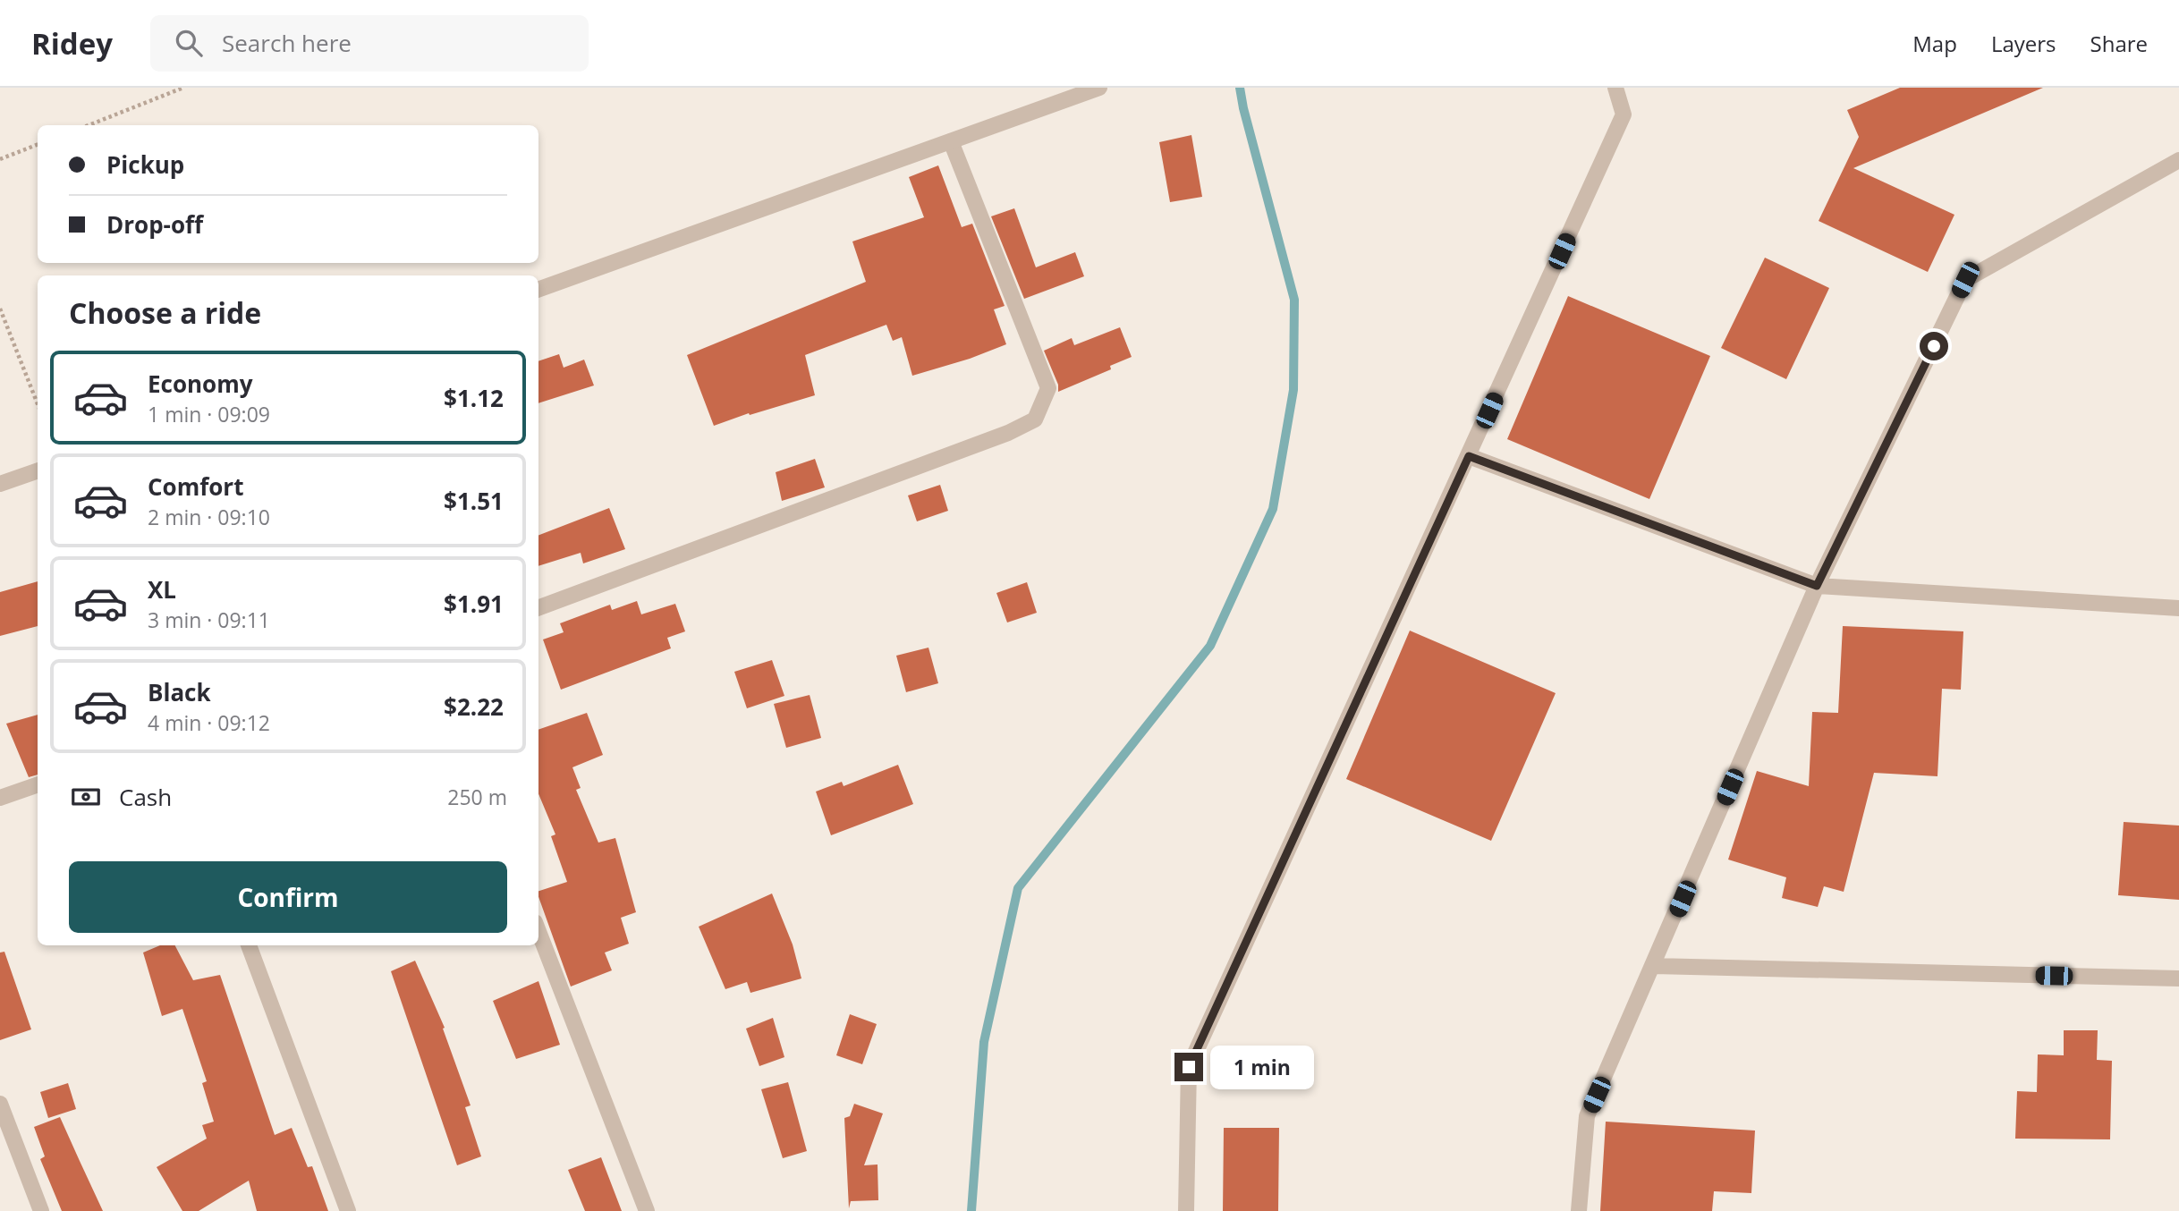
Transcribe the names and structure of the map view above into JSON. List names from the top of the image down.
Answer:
{
  "page": {
    "header": "Ridey",
    "search": "Search here",
    "nav": ["Map", "Layers", "Share"],
    "banner": ["Pickup", "Drop-off"],
    "heading": "Choose a ride",
    "list": [
      {
        "name": "Economy",
        "note": "1 min · 09:09",
        "value": "$1.12"
      },
      {
        "name": "Comfort",
        "note": "2 min · 09:10",
        "value": "$1.51"
      },
      {
        "name": "XL",
        "note": "3 min · 09:11",
        "value": "$1.91"
      },
      {
        "name": "Black",
        "note": "4 min · 09:12",
        "value": "$2.22"
      }
    ],
    "pay": ["Cash", "250 m"],
    "buttons": "Confirm",
    "bubble": "1 min"
  }
}
